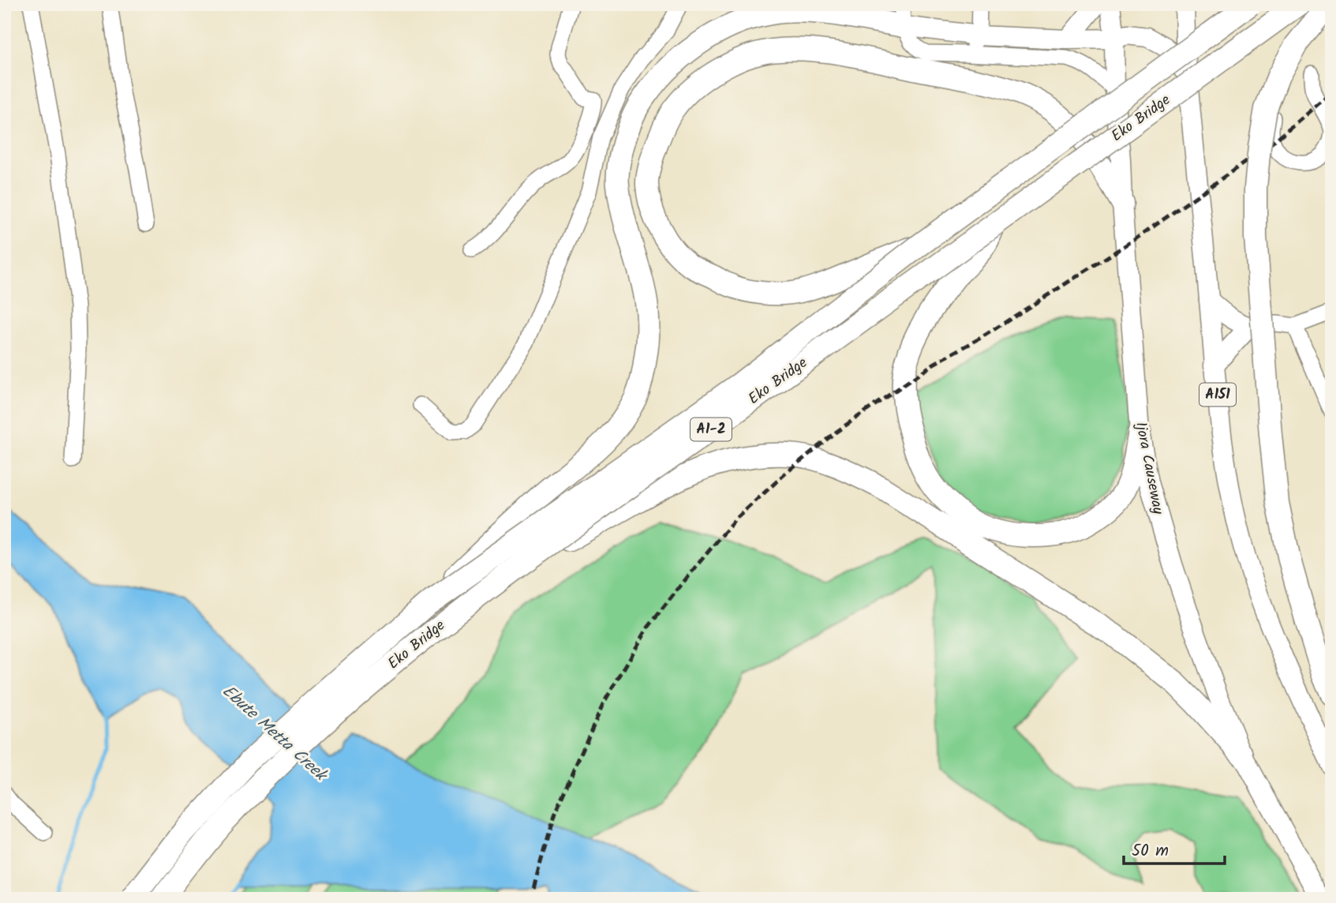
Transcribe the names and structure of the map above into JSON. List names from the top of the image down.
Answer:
{
  "streets": {
    "highway": ["Eko Bridge", "A1-2"],
    "main road": ["A151", "Ijora Causeway"]
  },
  "water": ["Ebute Metta Creek"],
  "scale_bar": "50 m"
}
